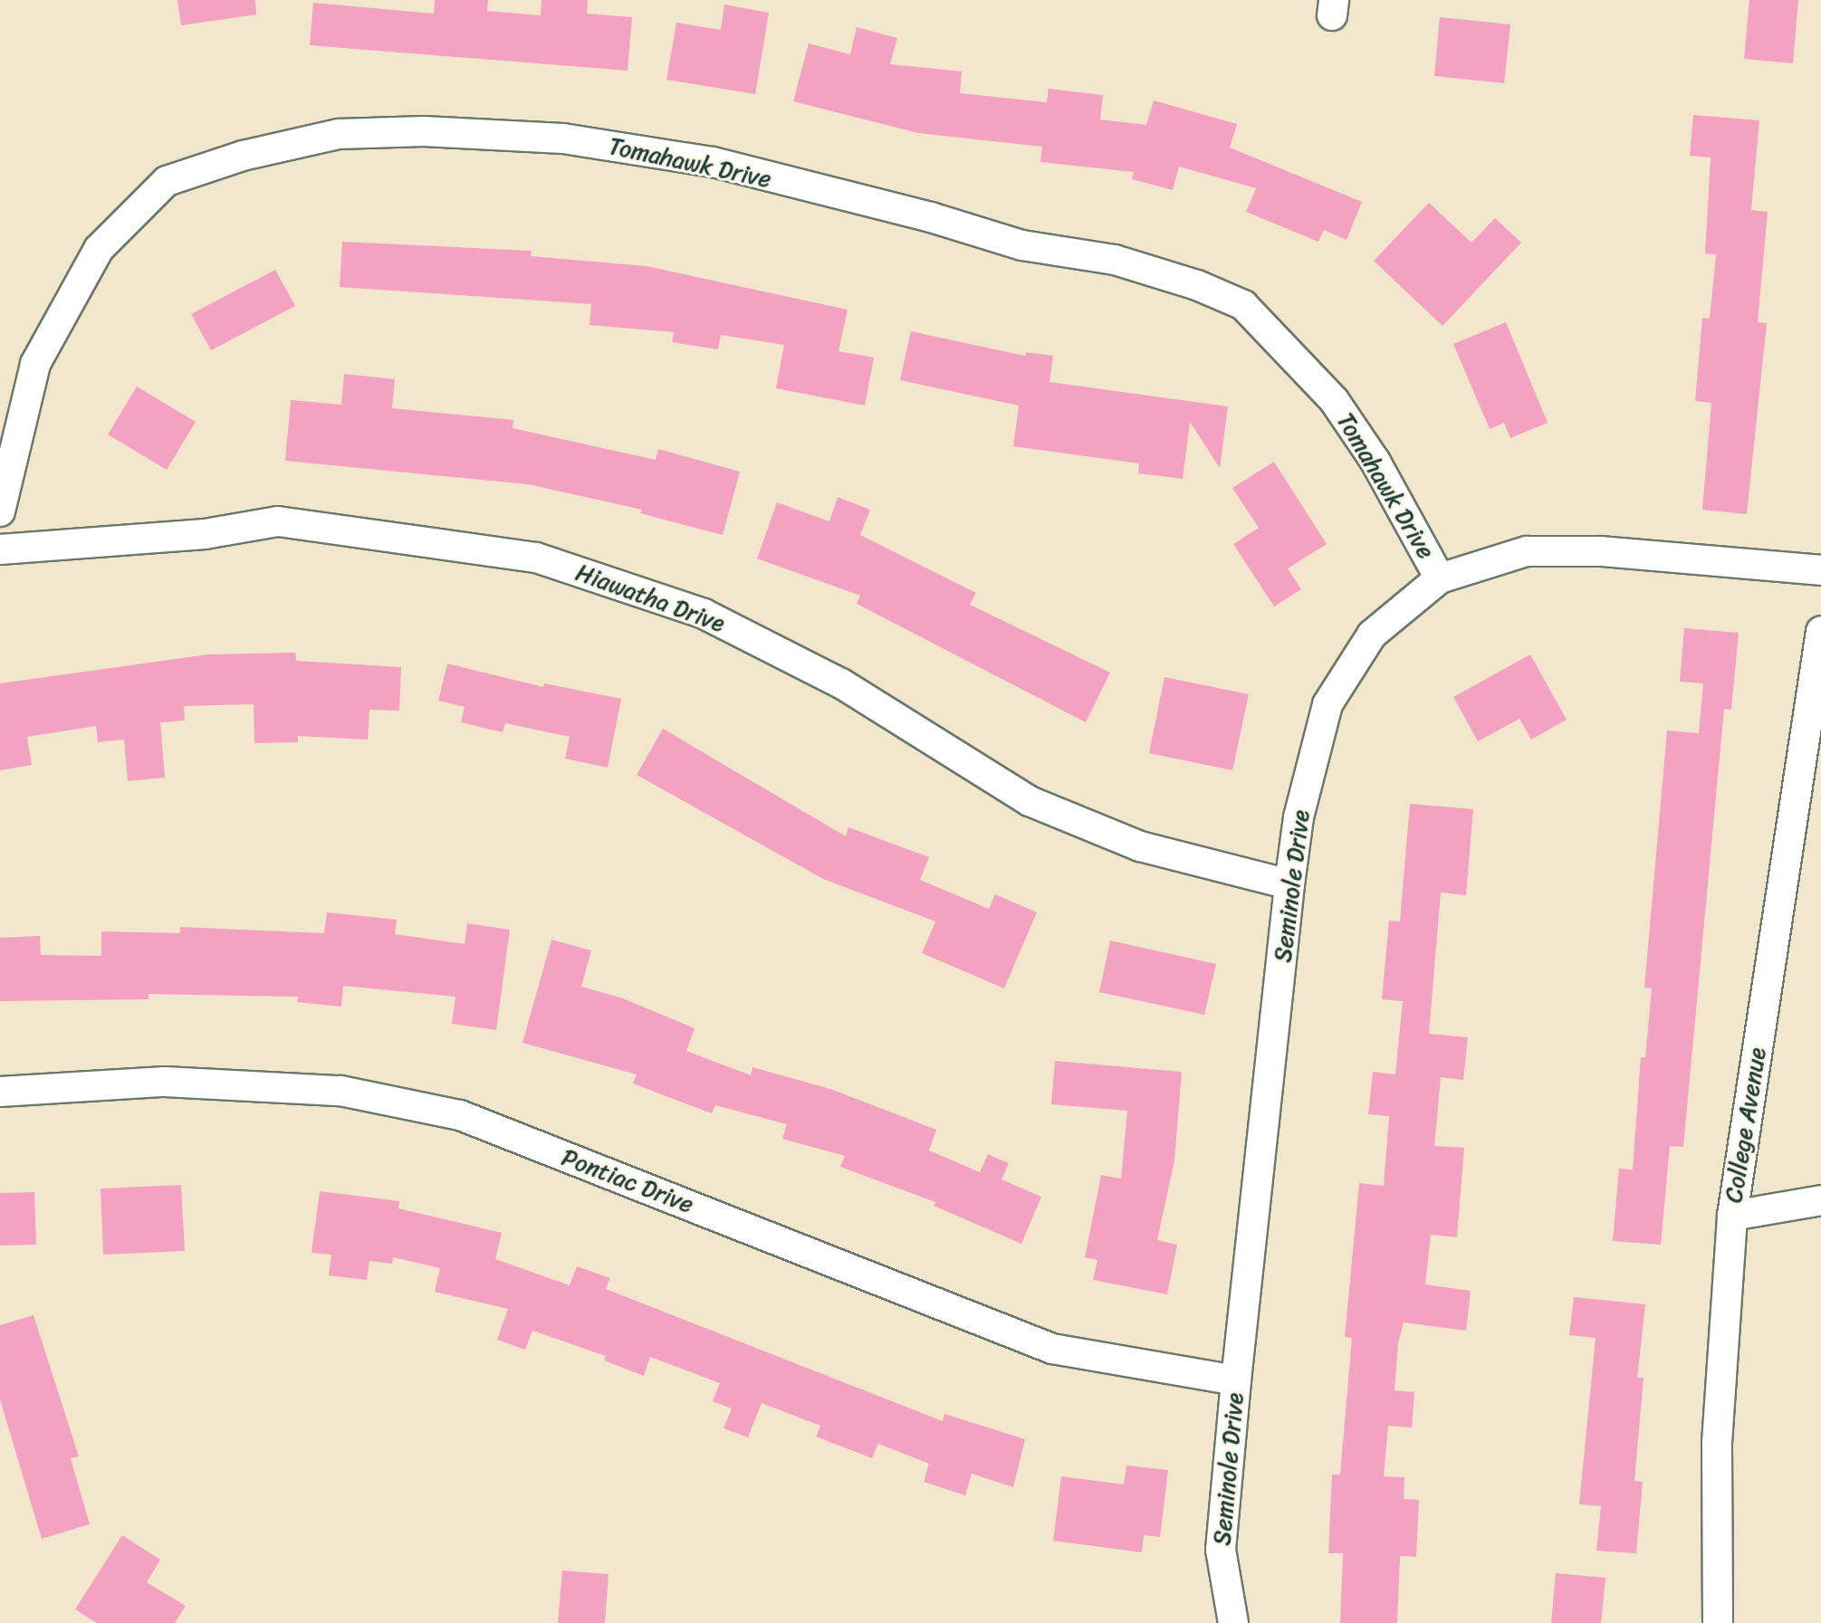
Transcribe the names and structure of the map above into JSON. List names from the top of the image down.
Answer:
{
  "streets": {
    "street": [
      "Tomahawk Drive",
      "Hiawatha Drive",
      "Seminole Drive",
      "College Avenue",
      "Pontiac Drive"
    ]
  },
  "crossings": [
    ["Tomahawk Drive", "Seminole Drive"],
    ["Hiawatha Drive", "Seminole Drive"],
    ["Seminole Drive", "Pontiac Drive"]
  ]
}
